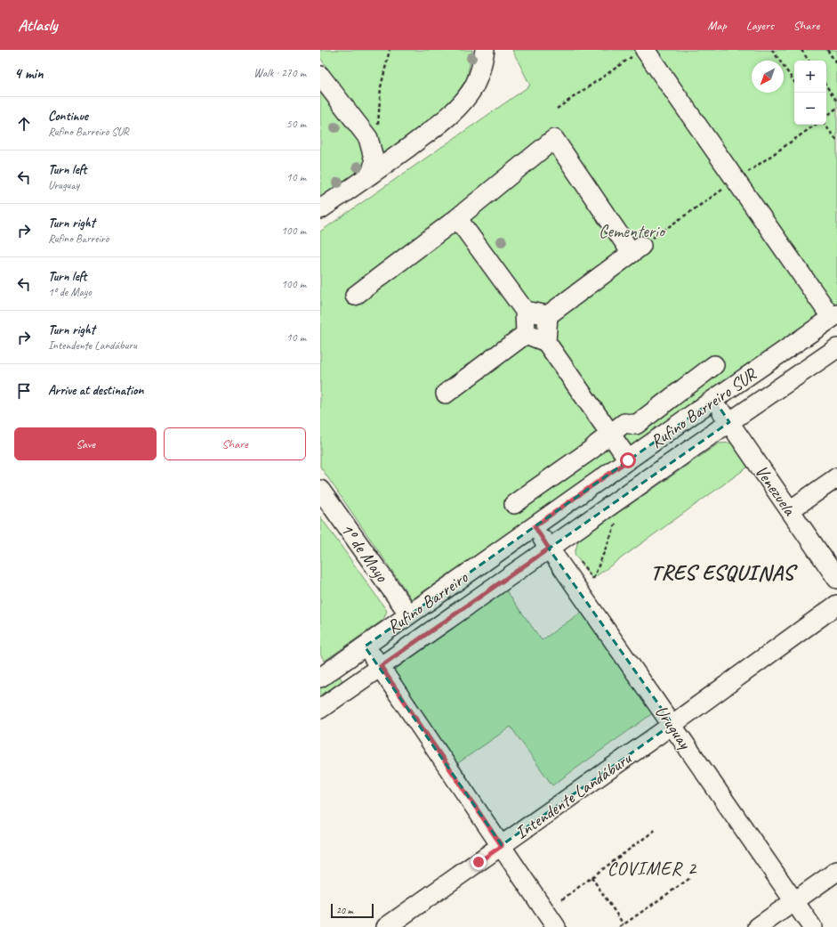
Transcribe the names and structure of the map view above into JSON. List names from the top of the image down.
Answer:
{
  "streets": {
    "street": [
      "Rufino Barreiro SUR",
      "Venezuela",
      "1º de Mayo",
      "Rufino Barreiro",
      "Uruguay",
      "Intendente Landáburu"
    ]
  },
  "crossings": [
    ["Rufino Barreiro SUR", "Venezuela"],
    ["Rufino Barreiro SUR", "Rufino Barreiro"],
    ["Rufino Barreiro SUR", "Uruguay"],
    ["1º de Mayo", "Rufino Barreiro"],
    ["Rufino Barreiro", "Uruguay"],
    ["Uruguay", "Intendente Landáburu"]
  ],
  "districts": ["TRES ESQUINAS", "COVIMER 2"],
  "parks": ["Cementerio"],
  "scale_bar": "20 m",
  "north": "bottom left",
  "page": {
    "header": "Atlasly",
    "nav": ["Map", "Layers", "Share"],
    "heading": ["4 min", "Walk · 270 m"],
    "map_buttons": ["+", "−"],
    "list": [
      ["Continue", "Rufino Barreiro SUR", "50 m"],
      ["Turn left", "Uruguay", "10 m"],
      ["Turn right", "Rufino Barreiro", "100 m"],
      ["Turn left", "1º de Mayo", "100 m"],
      ["Turn right", "Intendente Landáburu", "10 m"],
      "Arrive at destination"
    ],
    "buttons": ["Save", "Share"],
    "scale": "20 m"
  }
}
